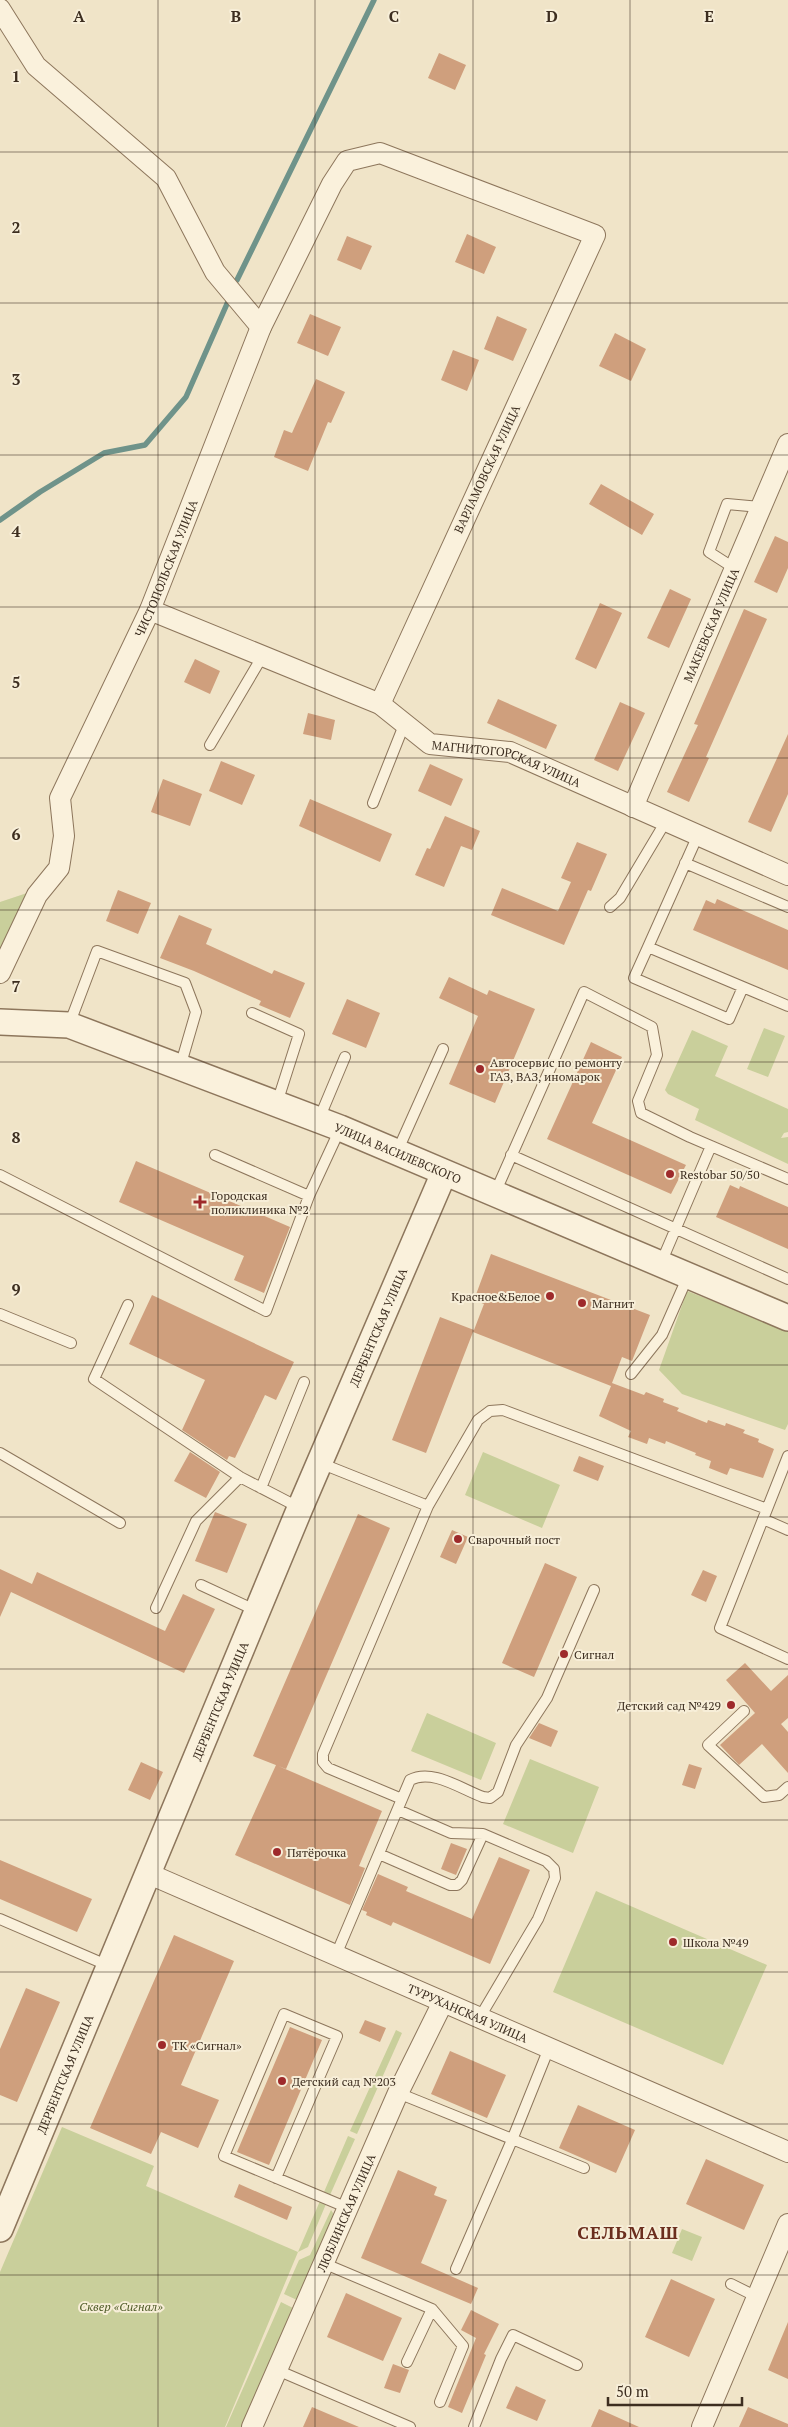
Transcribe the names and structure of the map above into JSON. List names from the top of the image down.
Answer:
{
  "streets": {
    "street": [
      "ВАРЛАМОВСКАЯ УЛИЦА",
      "ЧИСТОПОЛЬСКАЯ УЛИЦА",
      "МАКЕЕВСКАЯ УЛИЦА",
      "МАГНИТОГОРСКАЯ УЛИЦА",
      "УЛИЦА ВАСИЛЕВСКОГО",
      "ДЕРБЕНТСКАЯ УЛИЦА",
      "ТУРУХАНСКАЯ УЛИЦА",
      "ЛЮБЛИНСКАЯ УЛИЦА"
    ]
  },
  "crossings": [
    ["ВАРЛАМОВСКАЯ УЛИЦА", "ЧИСТОПОЛЬСКАЯ УЛИЦА"],
    ["ВАРЛАМОВСКАЯ УЛИЦА", "МАГНИТОГОРСКАЯ УЛИЦА"],
    ["ЧИСТОПОЛЬСКАЯ УЛИЦА", "МАГНИТОГОРСКАЯ УЛИЦА"],
    ["МАКЕЕВСКАЯ УЛИЦА", "МАГНИТОГОРСКАЯ УЛИЦА"],
    ["УЛИЦА ВАСИЛЕВСКОГО", "ДЕРБЕНТСКАЯ УЛИЦА"],
    ["ДЕРБЕНТСКАЯ УЛИЦА", "ТУРУХАНСКАЯ УЛИЦА"],
    ["ТУРУХАНСКАЯ УЛИЦА", "ЛЮБЛИНСКАЯ УЛИЦА"]
  ],
  "districts": ["СЕЛЬМАШ"],
  "parks": ["Сквер «Сигнал»"],
  "places": {
    "other": [
      "Автосервис по ремонту ГАЗ, ВАЗ, иномарок",
      "Restobar 50/50",
      "Красное&Белое",
      "Магнит",
      "Сварочный пост",
      "Сигнал",
      "Детский сад №429",
      "Пятёрочка",
      "Школа №49",
      "ТК «Сигнал»",
      "Детский сад №203"
    ],
    "health": ["Городская поликлиника №2"]
  },
  "scale_bar": "50 m",
  "grid": {
    "columns": [
      "A",
      "B",
      "C",
      "D",
      "E"
    ],
    "rows": [
      "1",
      "2",
      "3",
      "4",
      "5",
      "6",
      "7",
      "8",
      "9"
    ]
  }
}
